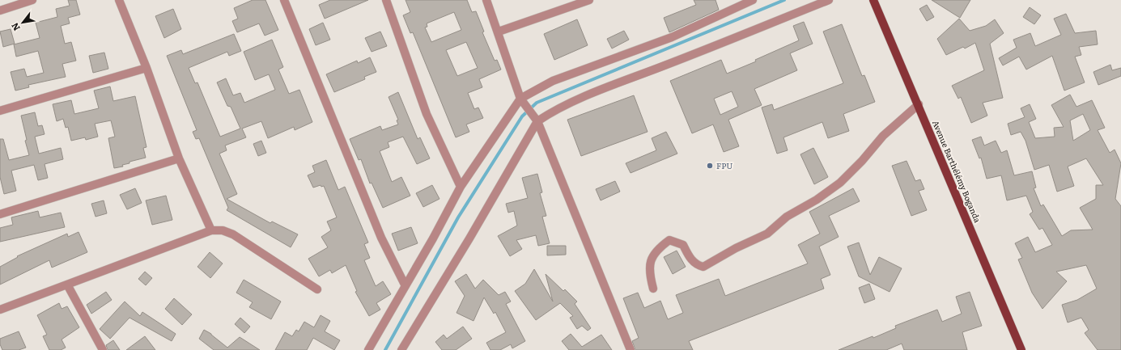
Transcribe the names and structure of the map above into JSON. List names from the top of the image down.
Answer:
{
  "streets": {
    "main road": ["Avenue Barthélémy Boganda"]
  },
  "places": ["FPU"],
  "north": "bottom left"
}
